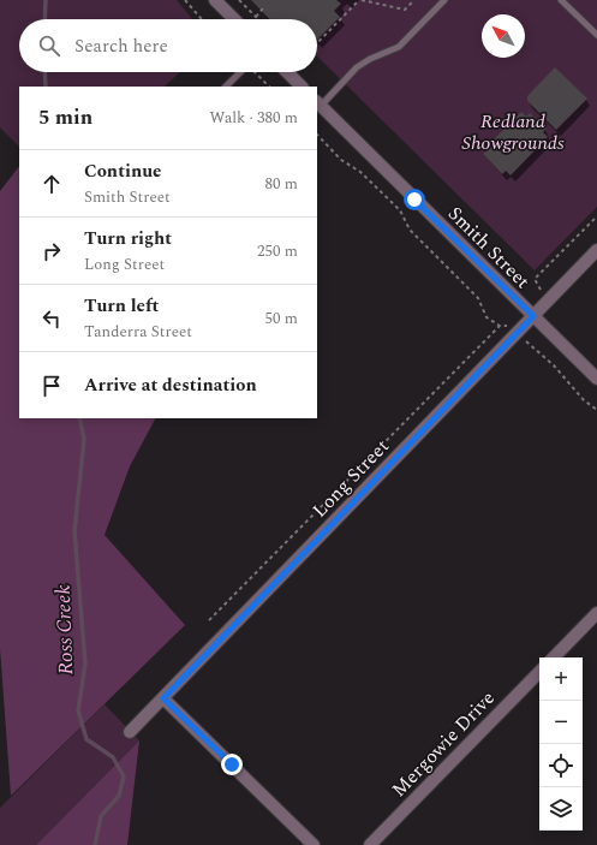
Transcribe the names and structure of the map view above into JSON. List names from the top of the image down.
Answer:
{
  "streets": {
    "street": ["Smith Street", "Long Street", "Mergowie Drive"]
  },
  "crossings": [
    ["Smith Street", "Long Street"]
  ],
  "water": ["Ross Creek"],
  "parks": ["Redland Showgrounds"],
  "north": "top left",
  "page": {
    "search": "Search here",
    "heading": ["5 min", "Walk · 380 m"],
    "list": [
      ["Continue", "Smith Street", "80 m"],
      ["Turn right", "Long Street", "250 m"],
      ["Turn left", "Tanderra Street", "50 m"],
      "Arrive at destination"
    ],
    "map_buttons": ["+", "−"]
  }
}
